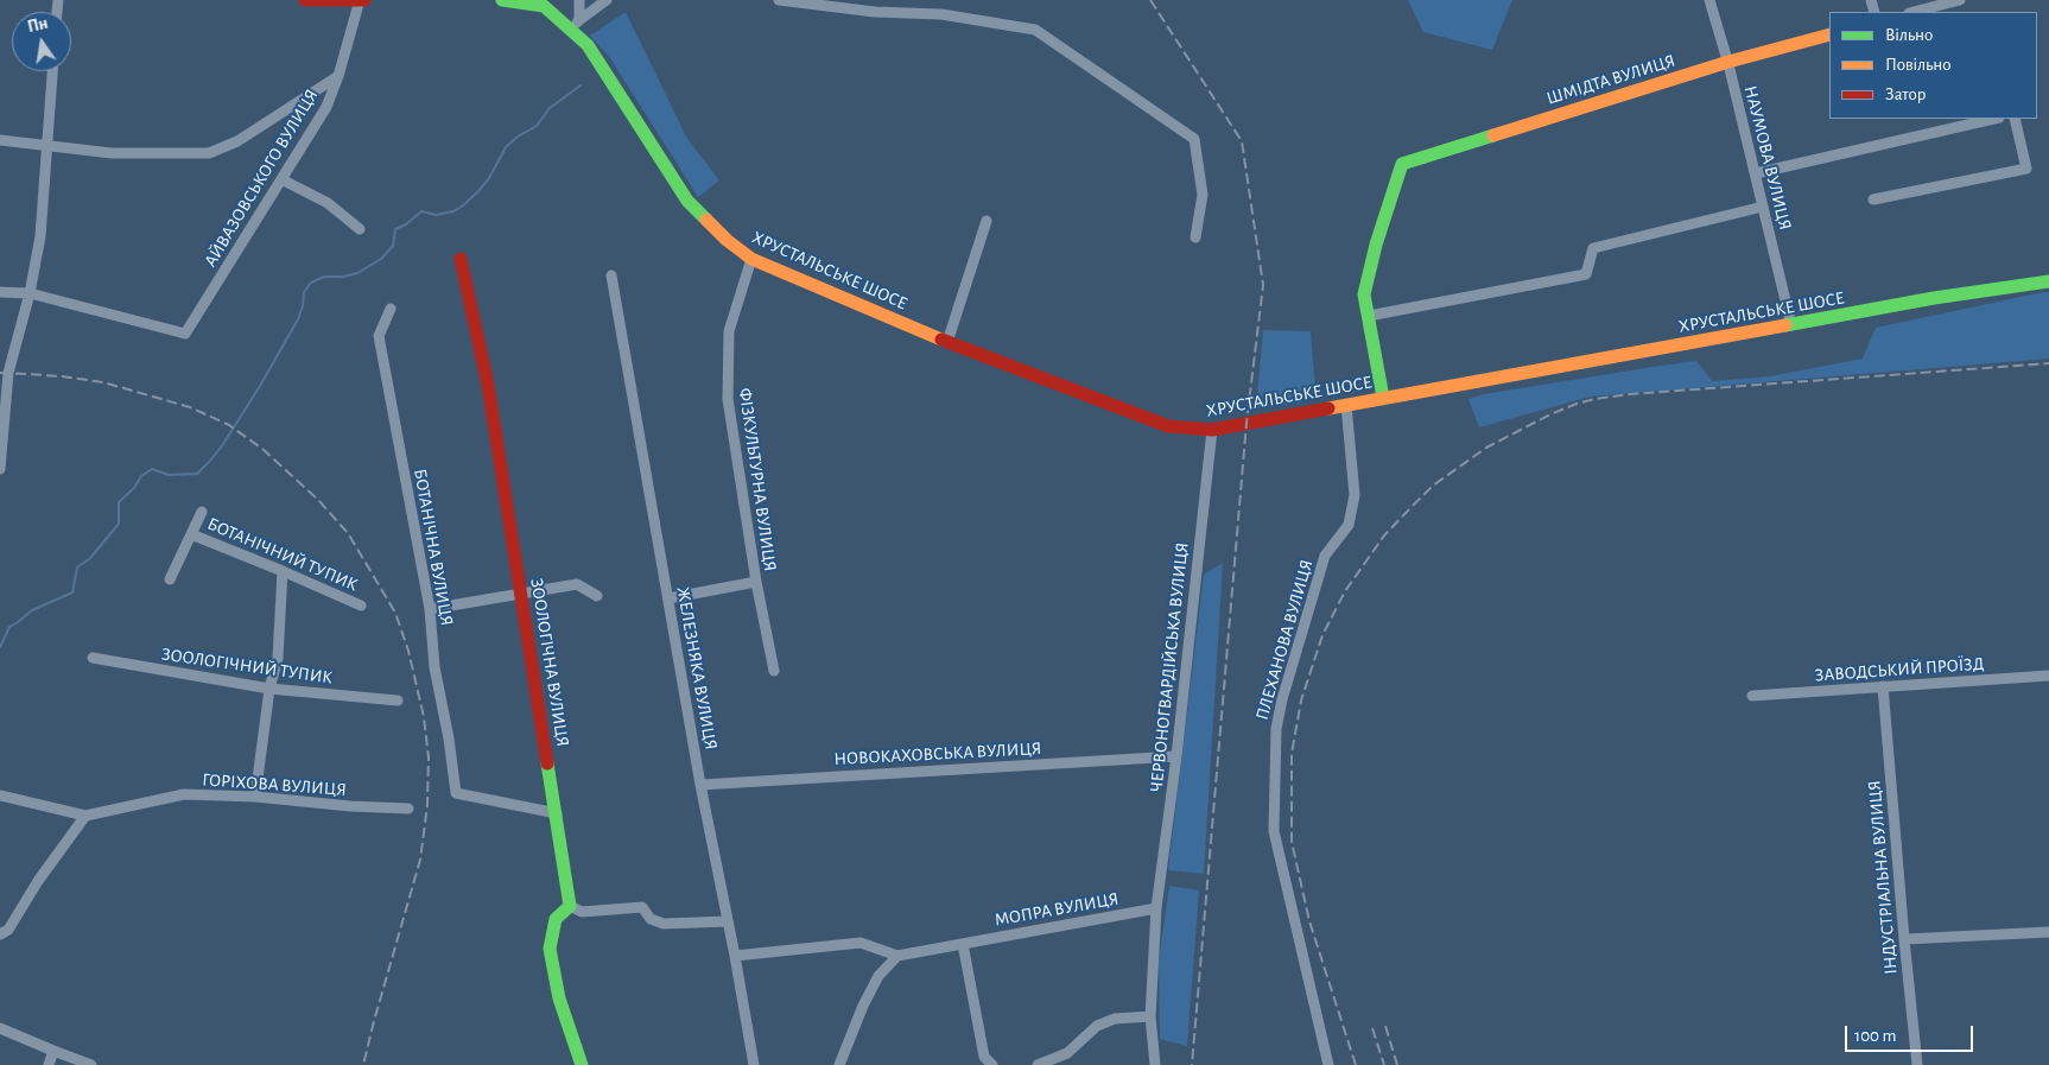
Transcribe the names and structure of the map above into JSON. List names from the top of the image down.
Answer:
{
  "streets": {
    "street": [
      "ШМІДТА ВУЛИЦЯ",
      "НАУМОВА ВУЛИЦЯ",
      "АЙВАЗОВСЬКОГО ВУЛИЦЯ",
      "ХРУСТАЛЬСЬКЕ ШОСЕ",
      "ФІЗКУЛЬТУРНА ВУЛИЦЯ",
      "БОТАНІЧНА ВУЛИЦЯ",
      "БОТАНІЧНИЙ ТУПИК",
      "ПЛЕХАНОВА ВУЛИЦЯ",
      "ЗООЛОГІЧНА ВУЛИЦЯ",
      "ЗООЛОГІЧНИЙ ТУПИК",
      "ЧЕРВОНОГВАРДІЙСЬКА ВУЛИЦЯ",
      "ЖЕЛЕЗНЯКА ВУЛИЦЯ",
      "ЗАВОДСЬКИЙ ПРОЇЗД",
      "НОВОКАХОВСЬКА ВУЛИЦЯ",
      "ГОРІХОВА ВУЛИЦЯ",
      "ІНДУСТРІАЛЬНА ВУЛИЦЯ",
      "МОПРА ВУЛИЦЯ"
    ]
  },
  "crossings": [
    ["ШМІДТА ВУЛИЦЯ", "НАУМОВА ВУЛИЦЯ"],
    ["НАУМОВА ВУЛИЦЯ", "ХРУСТАЛЬСЬКЕ ШОСЕ"],
    ["ХРУСТАЛЬСЬКЕ ШОСЕ", "ФІЗКУЛЬТУРНА ВУЛИЦЯ"],
    ["ХРУСТАЛЬСЬКЕ ШОСЕ", "ПЛЕХАНОВА ВУЛИЦЯ"],
    ["ХРУСТАЛЬСЬКЕ ШОСЕ", "ЧЕРВОНОГВАРДІЙСЬКА ВУЛИЦЯ"],
    ["БОТАНІЧНА ВУЛИЦЯ", "ЗООЛОГІЧНА ВУЛИЦЯ"],
    ["ЧЕРВОНОГВАРДІЙСЬКА ВУЛИЦЯ", "НОВОКАХОВСЬКА ВУЛИЦЯ"],
    ["ЧЕРВОНОГВАРДІЙСЬКА ВУЛИЦЯ", "МОПРА ВУЛИЦЯ"],
    ["ЖЕЛЕЗНЯКА ВУЛИЦЯ", "НОВОКАХОВСЬКА ВУЛИЦЯ"],
    ["ЗАВОДСЬКИЙ ПРОЇЗД", "ІНДУСТРІАЛЬНА ВУЛИЦЯ"]
  ],
  "legend": ["Вільно", "Повільно", "Затор"],
  "scale_bar": "100 m",
  "north": "top"
}
